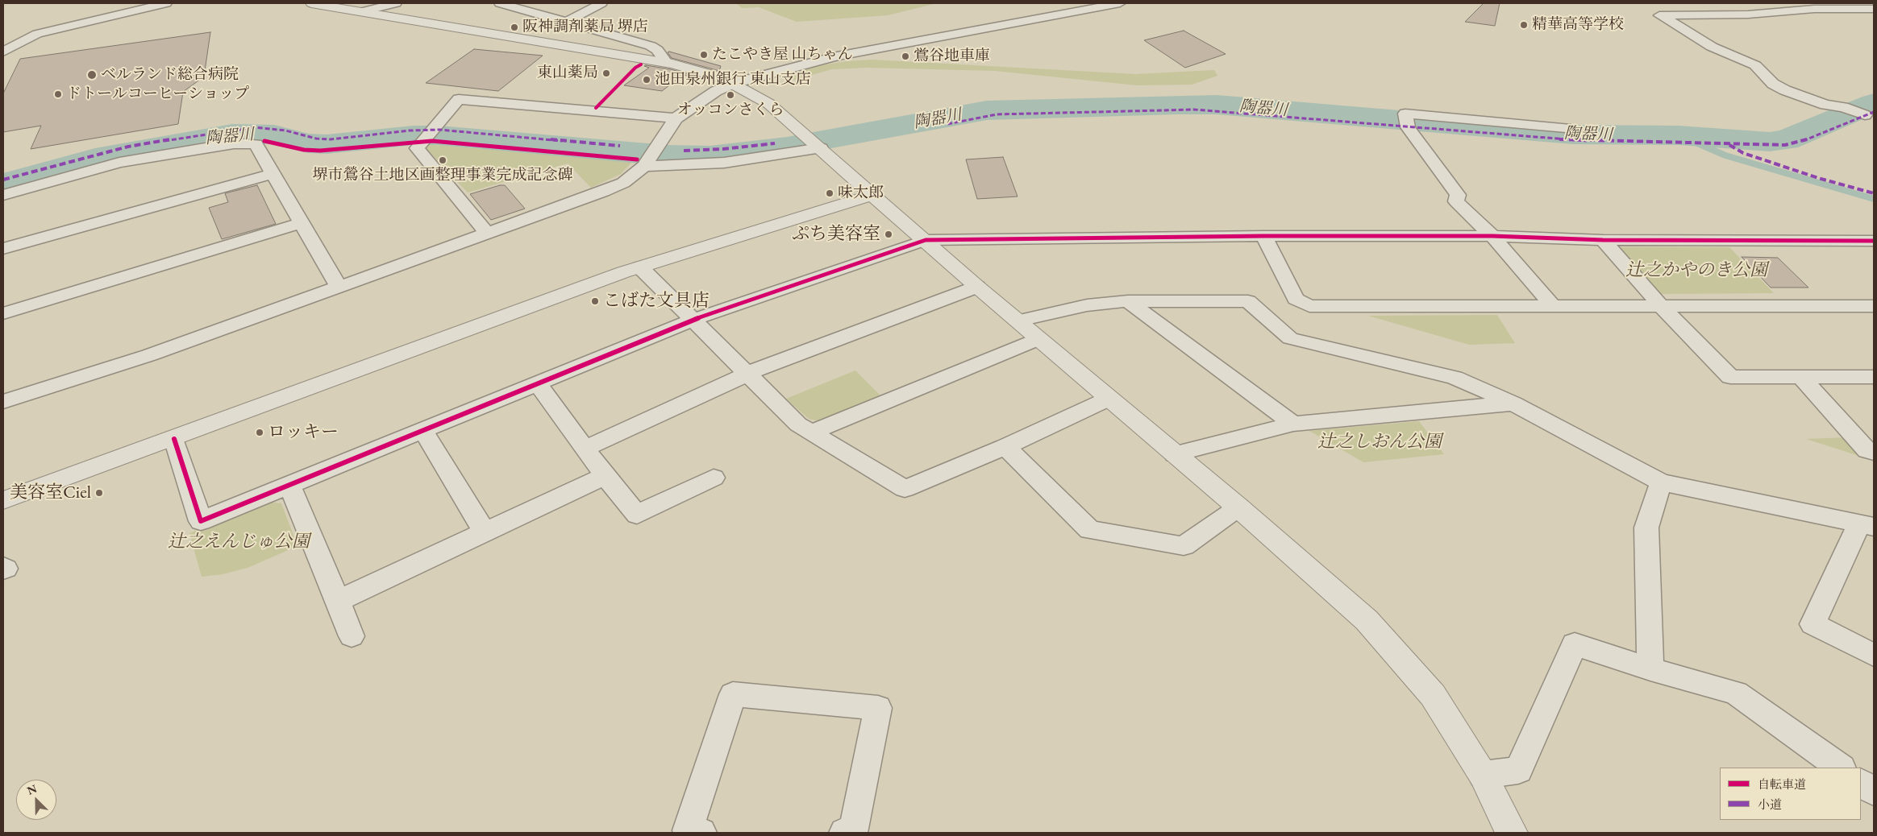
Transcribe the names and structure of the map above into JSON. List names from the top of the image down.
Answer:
{
  "water": ["陶器川"],
  "parks": ["辻之かやのき公園", "辻之しおん公園", "辻之えんじゅ公園"],
  "places": [
    "精華高等学校",
    "阪神調剤薬局 堺店",
    "たこやき屋 山ちゃん",
    "鴬谷地車庫",
    "東山薬局",
    "ベルランド総合病院",
    "池田泉州銀行 東山支店",
    "ドトールコーヒーショップ",
    "オッコンさくら",
    "堺市鶯谷土地区画整理事業完成記念碑",
    "味太郎",
    "ぷち美容室",
    "こばた文具店",
    "ロッキー",
    "美容室Ciel"
  ],
  "legend": ["自転車道", "小道"],
  "north": "top left"
}
